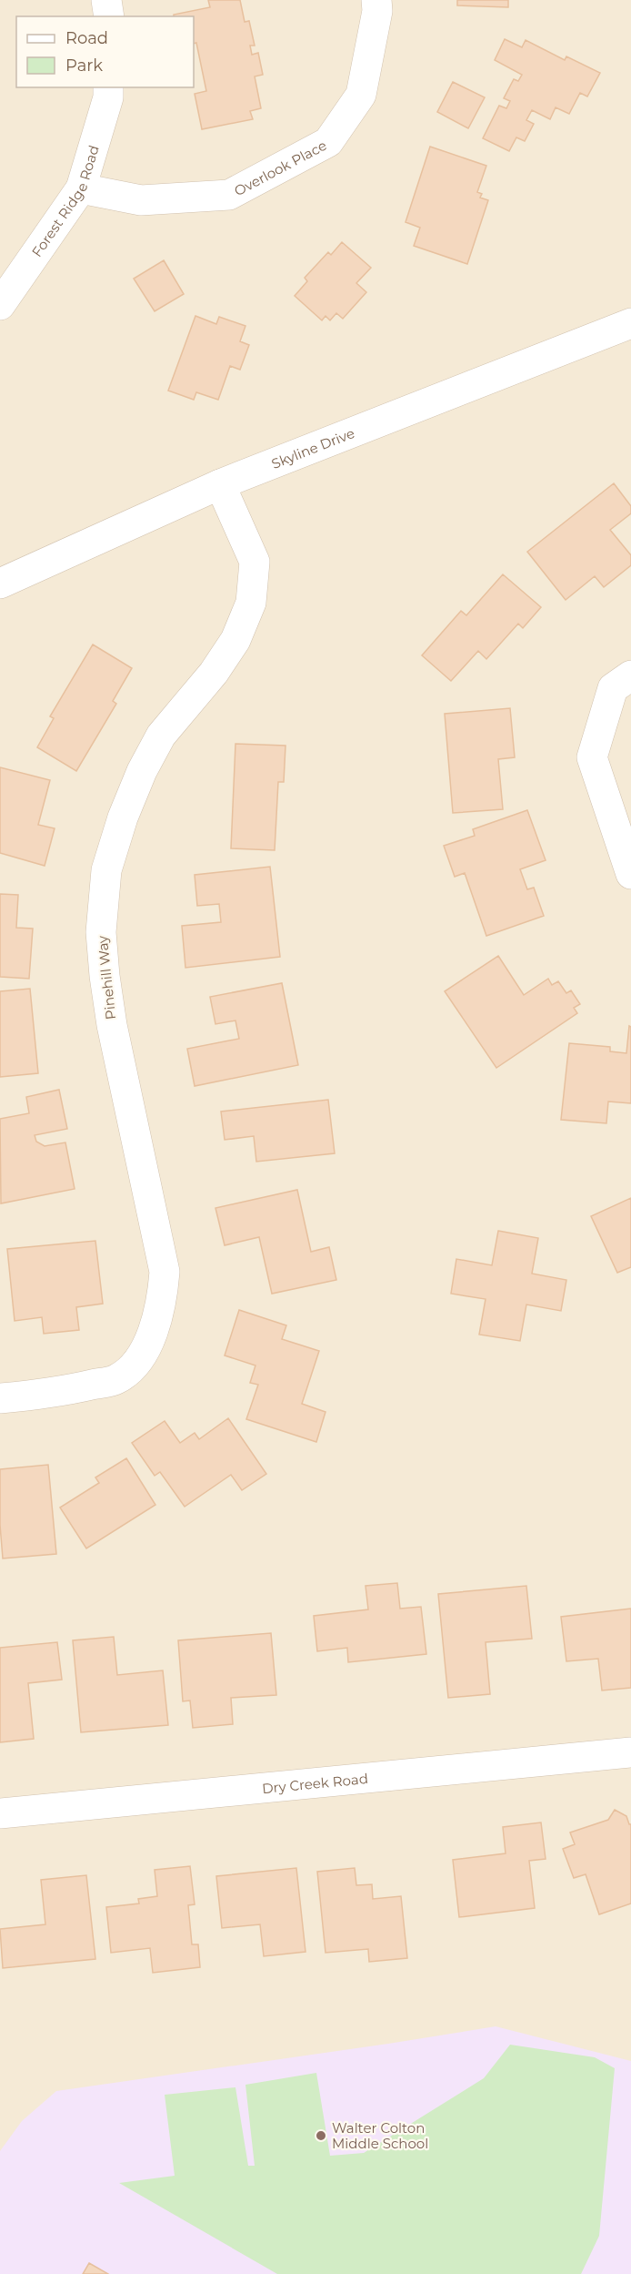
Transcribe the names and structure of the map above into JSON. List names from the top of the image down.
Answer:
{
  "streets": {
    "street": [
      "Overlook Place",
      "Forest Ridge Road",
      "Skyline Drive",
      "Pinehill Way",
      "Dry Creek Road"
    ]
  },
  "crossings": [
    ["Overlook Place", "Forest Ridge Road"],
    ["Skyline Drive", "Pinehill Way"]
  ],
  "places": ["Walter Colton Middle School"],
  "legend": ["Road", "Park"]
}
